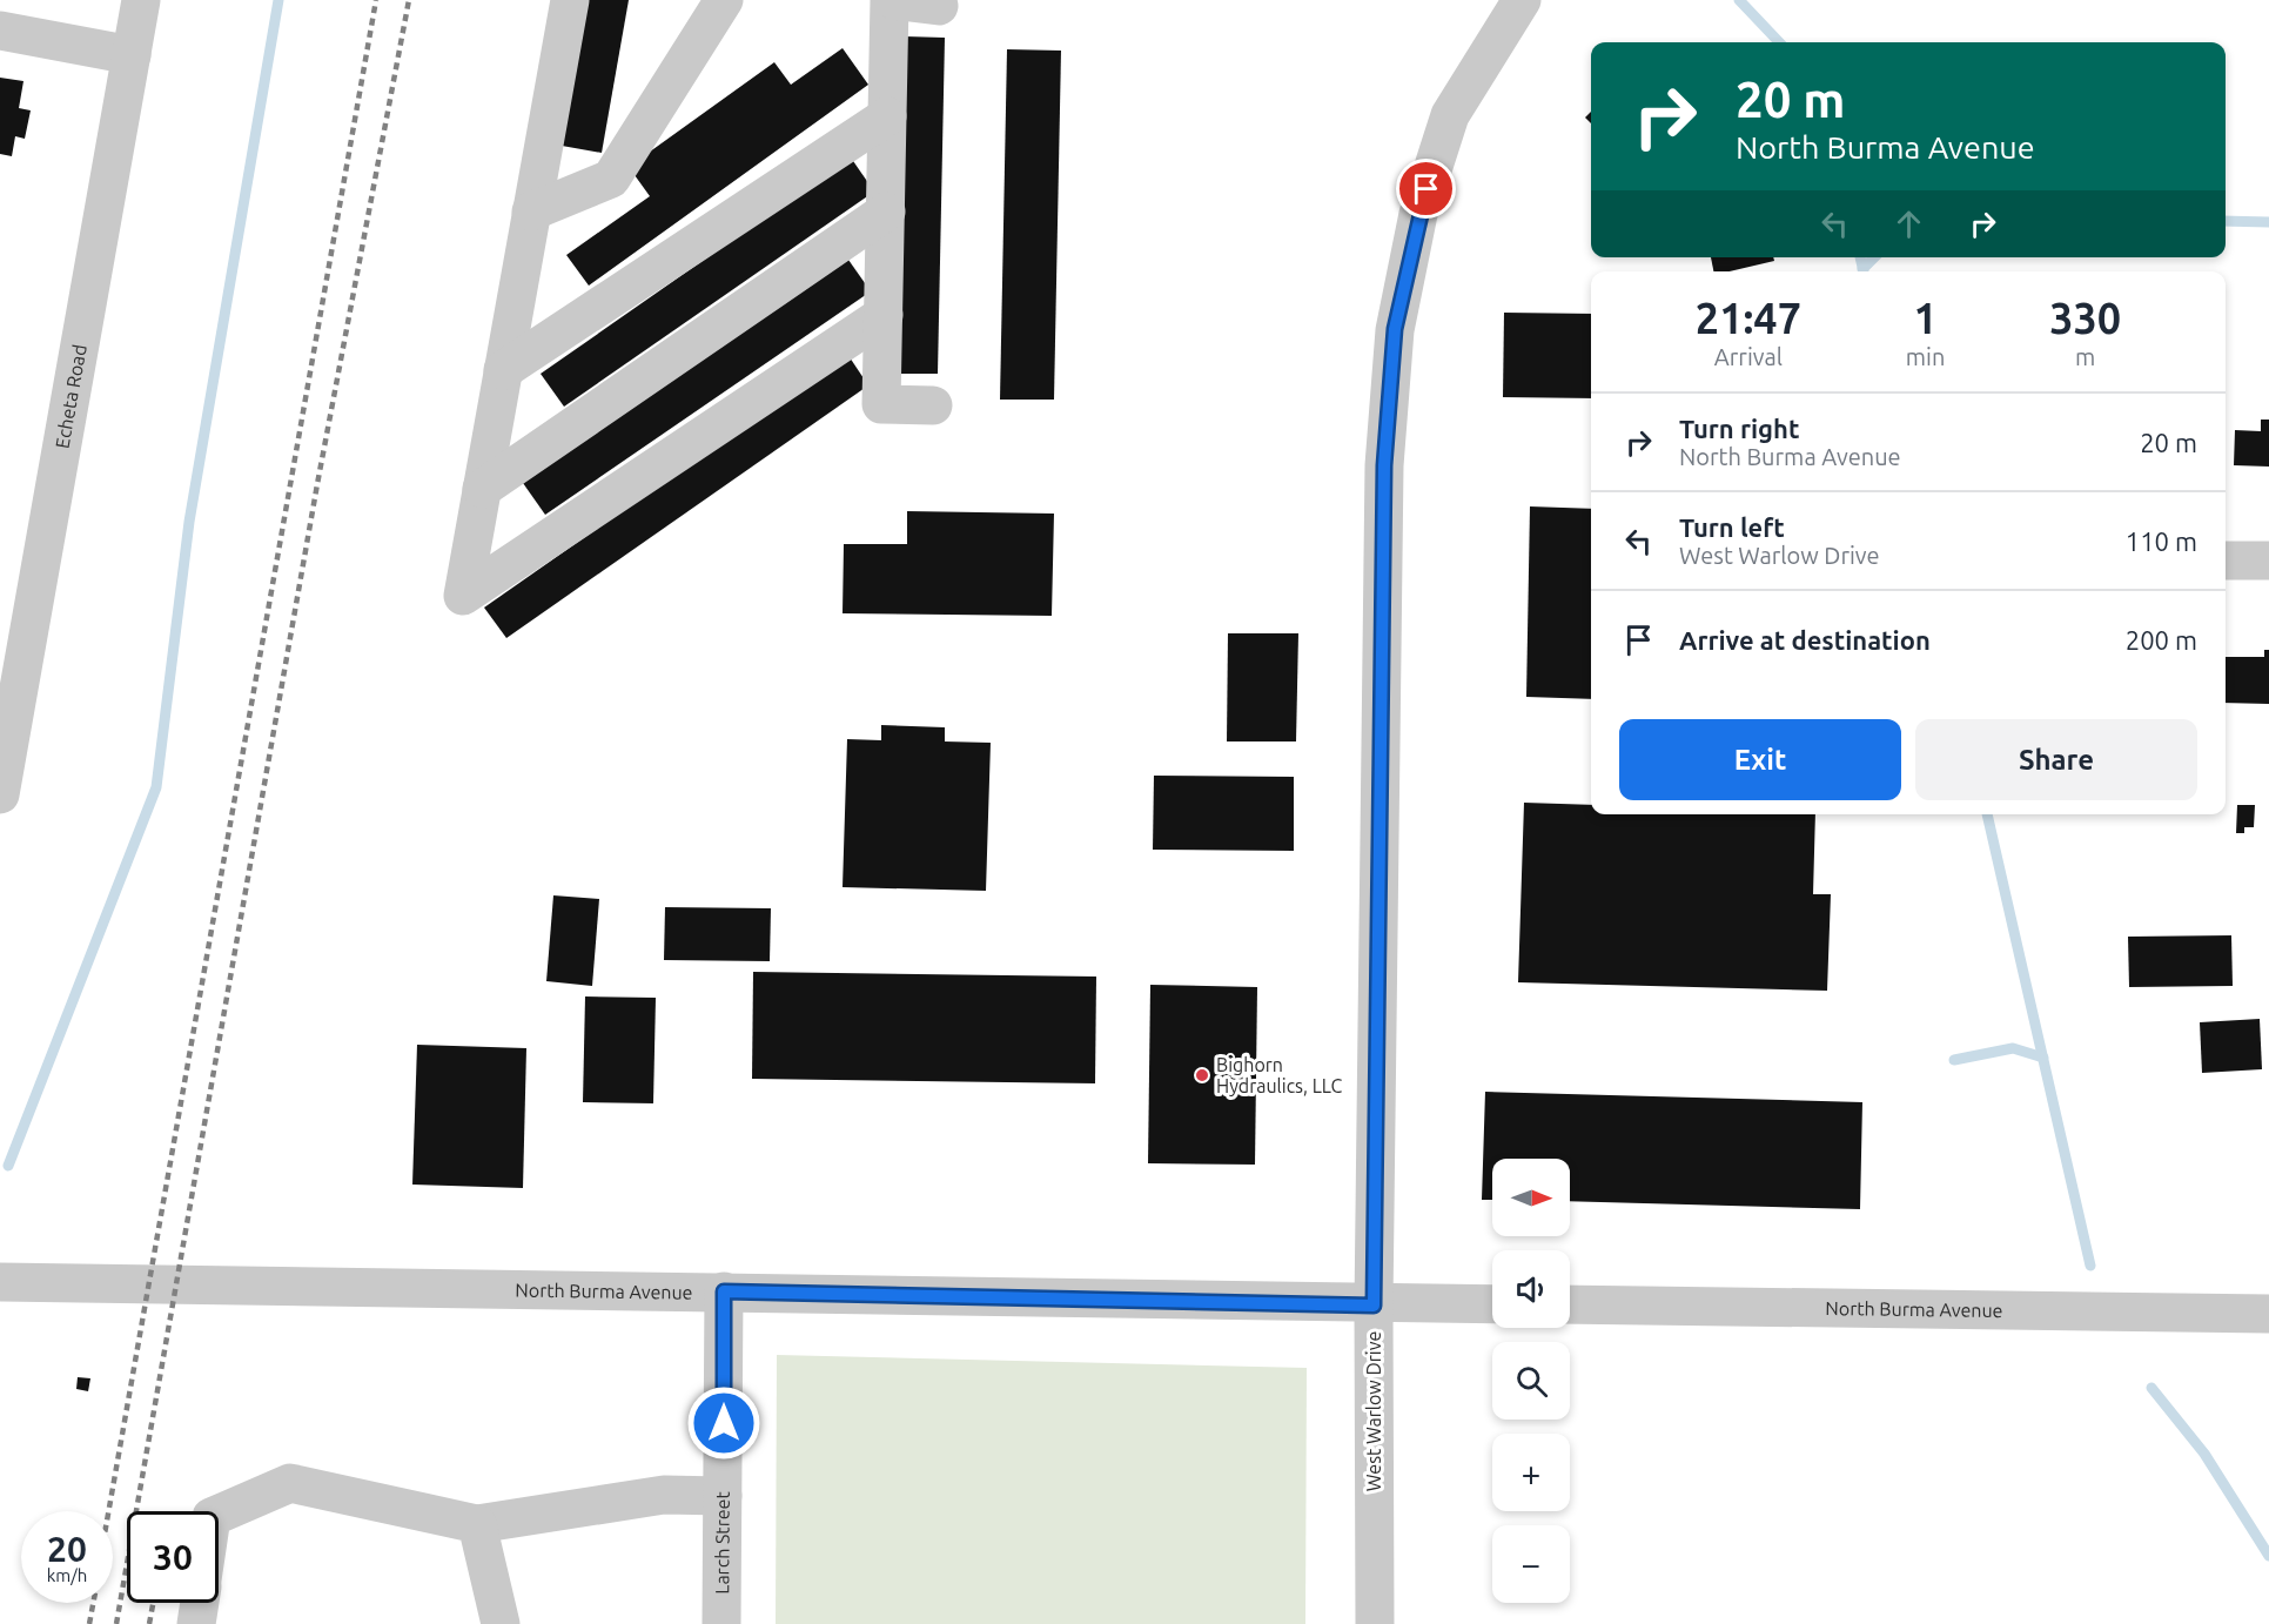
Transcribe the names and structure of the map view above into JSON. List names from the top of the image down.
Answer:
{
  "streets": {
    "street": [
      "Echeta Road",
      "North Burma Avenue",
      "West Warlow Drive",
      "Larch Street"
    ]
  },
  "crossings": [
    ["North Burma Avenue", "West Warlow Drive"],
    ["North Burma Avenue", "Larch Street"]
  ],
  "places": ["Bighorn Hydraulics, LLC"],
  "north": "right",
  "page": {
    "turn": ["20 m", "North Burma Avenue"],
    "eta": [
      "21:47",
      "Arrival",
      "1",
      "min",
      "330",
      "m"
    ],
    "list": [
      {
        "name": "Turn right",
        "note": "North Burma Avenue",
        "value": "20 m"
      },
      {
        "name": "Turn left",
        "note": "West Warlow Drive",
        "value": "110 m"
      },
      {
        "name": "Arrive at destination",
        "value": "200 m"
      }
    ],
    "buttons": ["Exit", "Share"],
    "map_buttons": ["+", "−"],
    "speed": "20 km/h",
    "limit": "30"
  }
}
